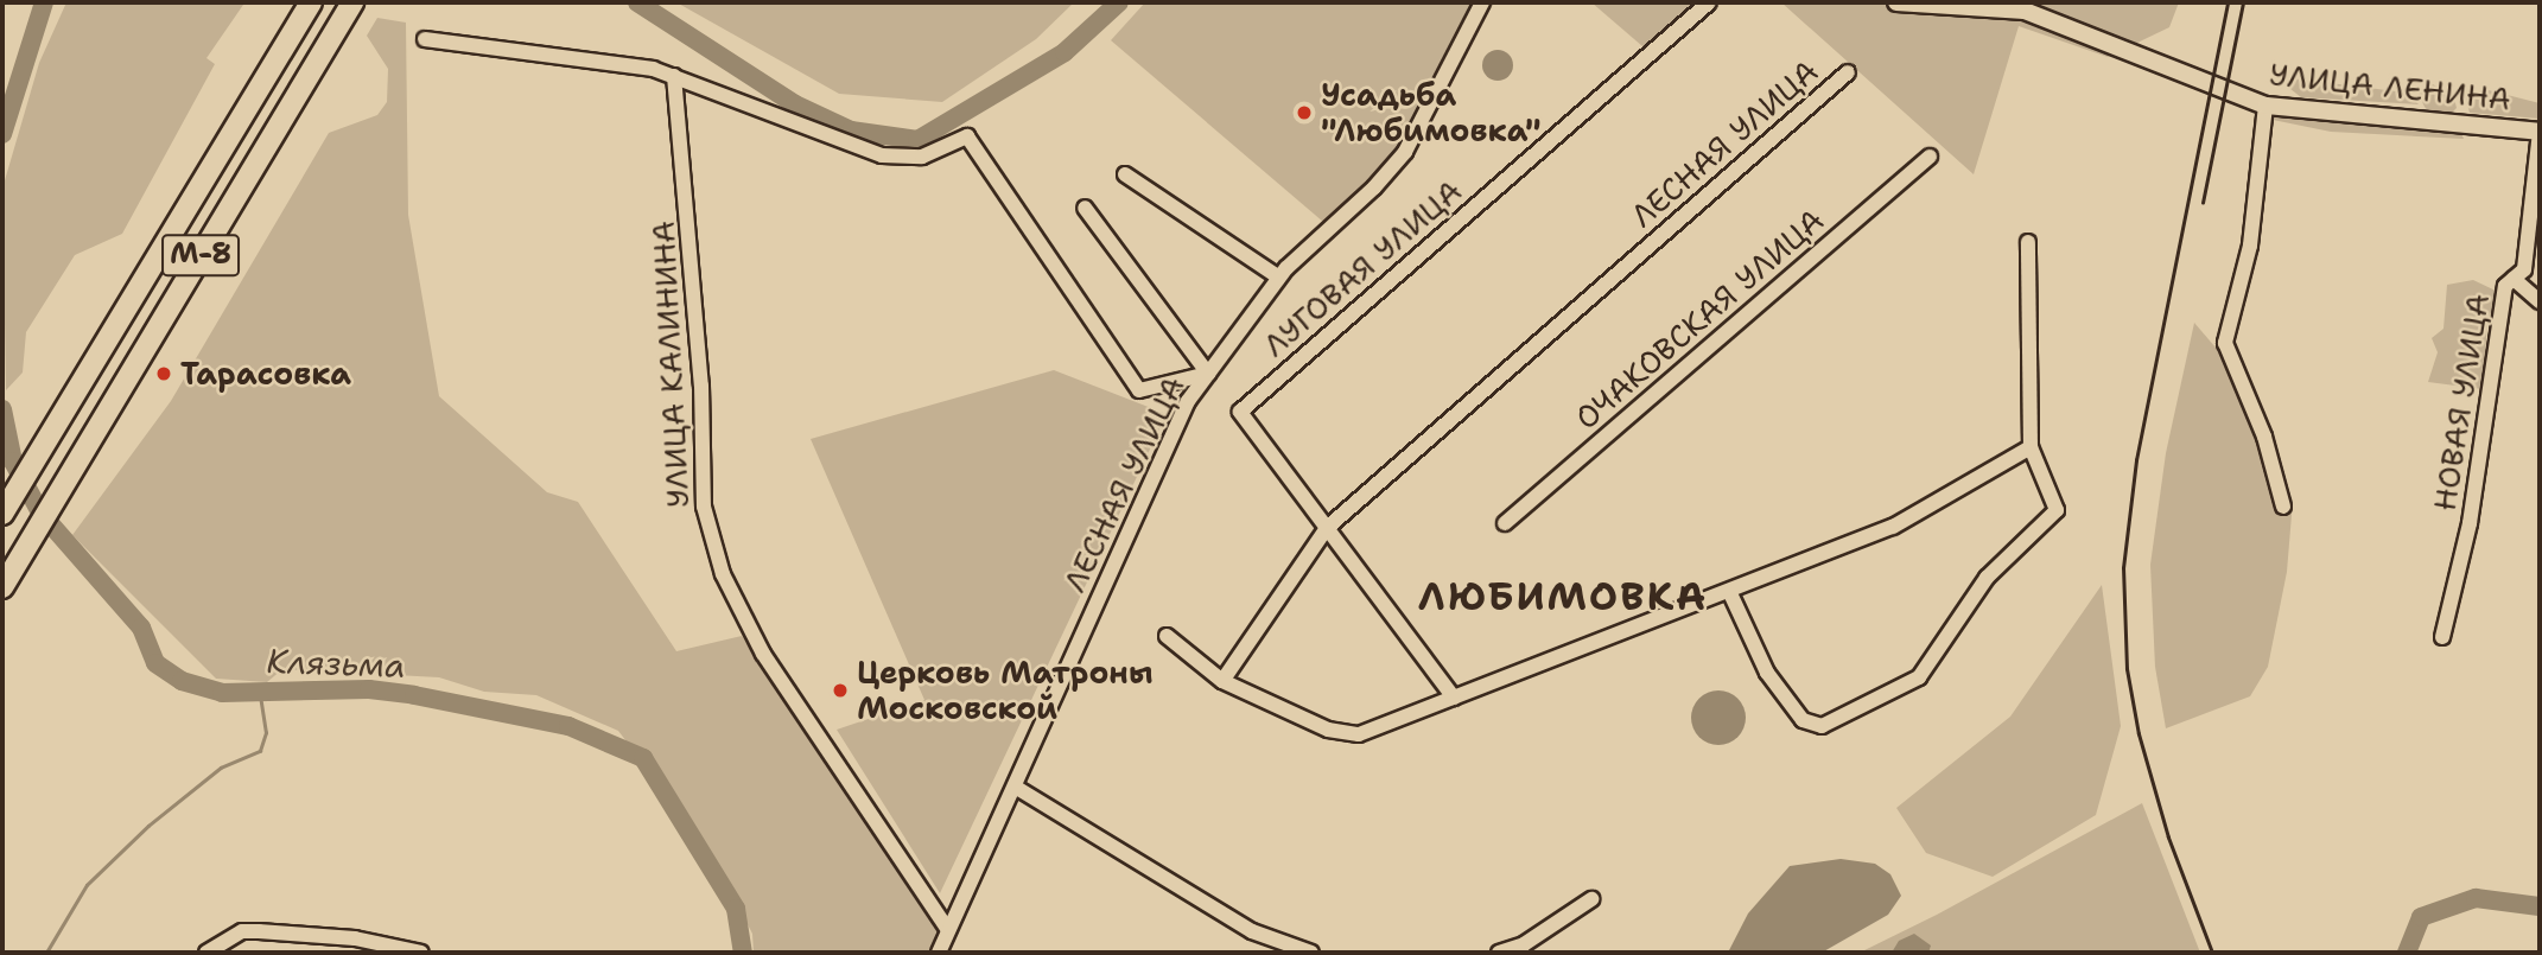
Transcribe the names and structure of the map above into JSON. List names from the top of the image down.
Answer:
{
  "streets": {
    "highway": ["М-8"],
    "main road": ["УЛИЦА ЛЕНИНА"],
    "street": [
      "ЛЕСНАЯ УЛИЦА",
      "ЛУГОВАЯ УЛИЦА",
      "ОЧАКОВСКАЯ УЛИЦА",
      "УЛИЦА КАЛИНИНА",
      "НОВАЯ УЛИЦА"
    ]
  },
  "crossings": [
    ["УЛИЦА ЛЕНИНА", "НОВАЯ УЛИЦА"],
    ["ЛЕСНАЯ УЛИЦА", "ЛУГОВАЯ УЛИЦА"],
    ["ЛЕСНАЯ УЛИЦА", "УЛИЦА КАЛИНИНА"]
  ],
  "districts": ["ЛЮБИМОВКА"],
  "water": ["Клязьма"],
  "places": ["Усадьба \"Любимовка\"", "Тарасовка", "Церковь Матроны Московской"]
}
